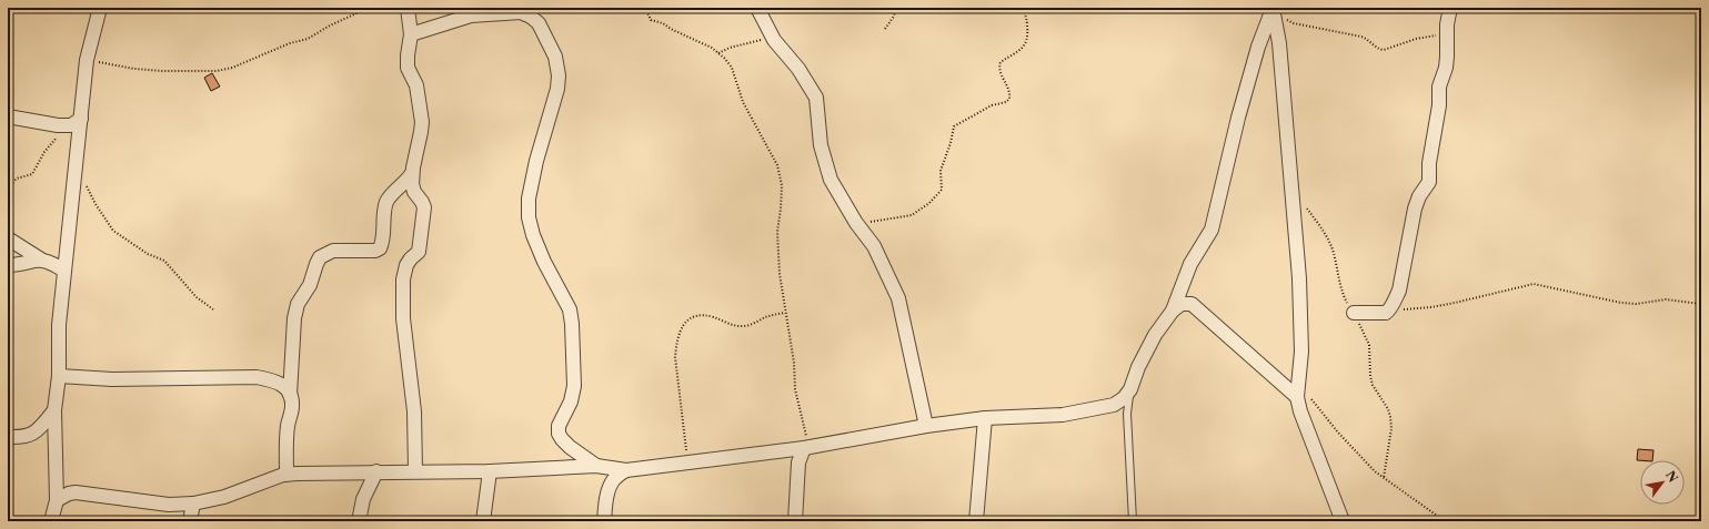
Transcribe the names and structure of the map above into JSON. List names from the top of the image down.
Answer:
{
  "north": "top right"
}
